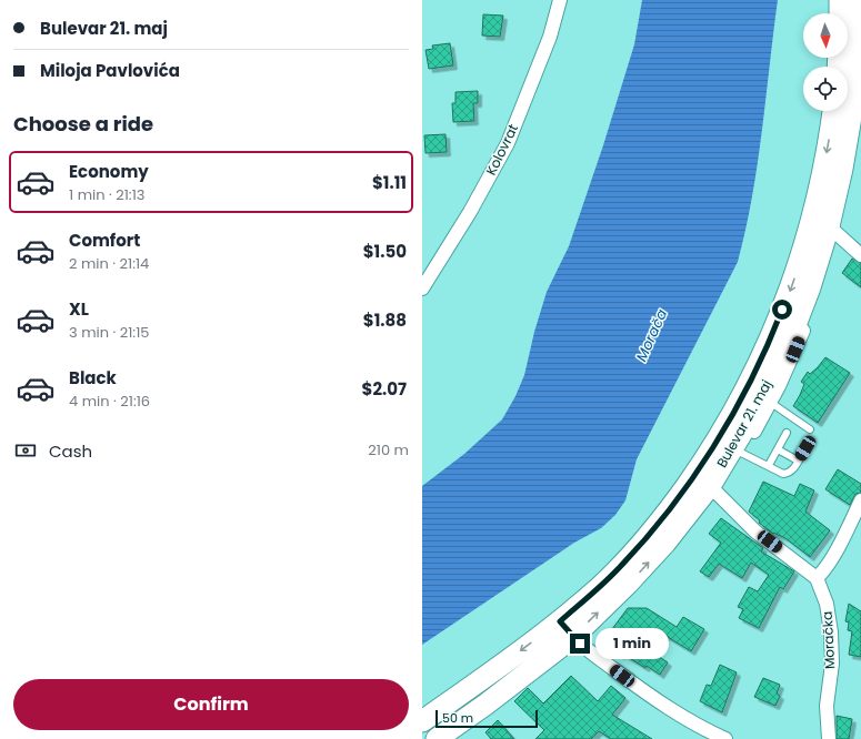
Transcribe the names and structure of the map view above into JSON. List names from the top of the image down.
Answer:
{
  "streets": {
    "main road": ["Bulevar 21. maj"],
    "street": ["Kolovrat", "Moračka"]
  },
  "water": ["Morača"],
  "scale_bar": "50 m",
  "north": "bottom",
  "page": {
    "banner": ["Bulevar 21. maj", "Miloja Pavlovića"],
    "heading": "Choose a ride",
    "list": [
      {
        "name": "Economy",
        "note": "1 min · 21:13",
        "value": "$1.11"
      },
      {
        "name": "Comfort",
        "note": "2 min · 21:14",
        "value": "$1.50"
      },
      {
        "name": "XL",
        "note": "3 min · 21:15",
        "value": "$1.88"
      },
      {
        "name": "Black",
        "note": "4 min · 21:16",
        "value": "$2.07"
      }
    ],
    "pay": ["Cash", "210 m"],
    "bubble": "1 min",
    "buttons": "Confirm",
    "scale": "50 m"
  }
}
